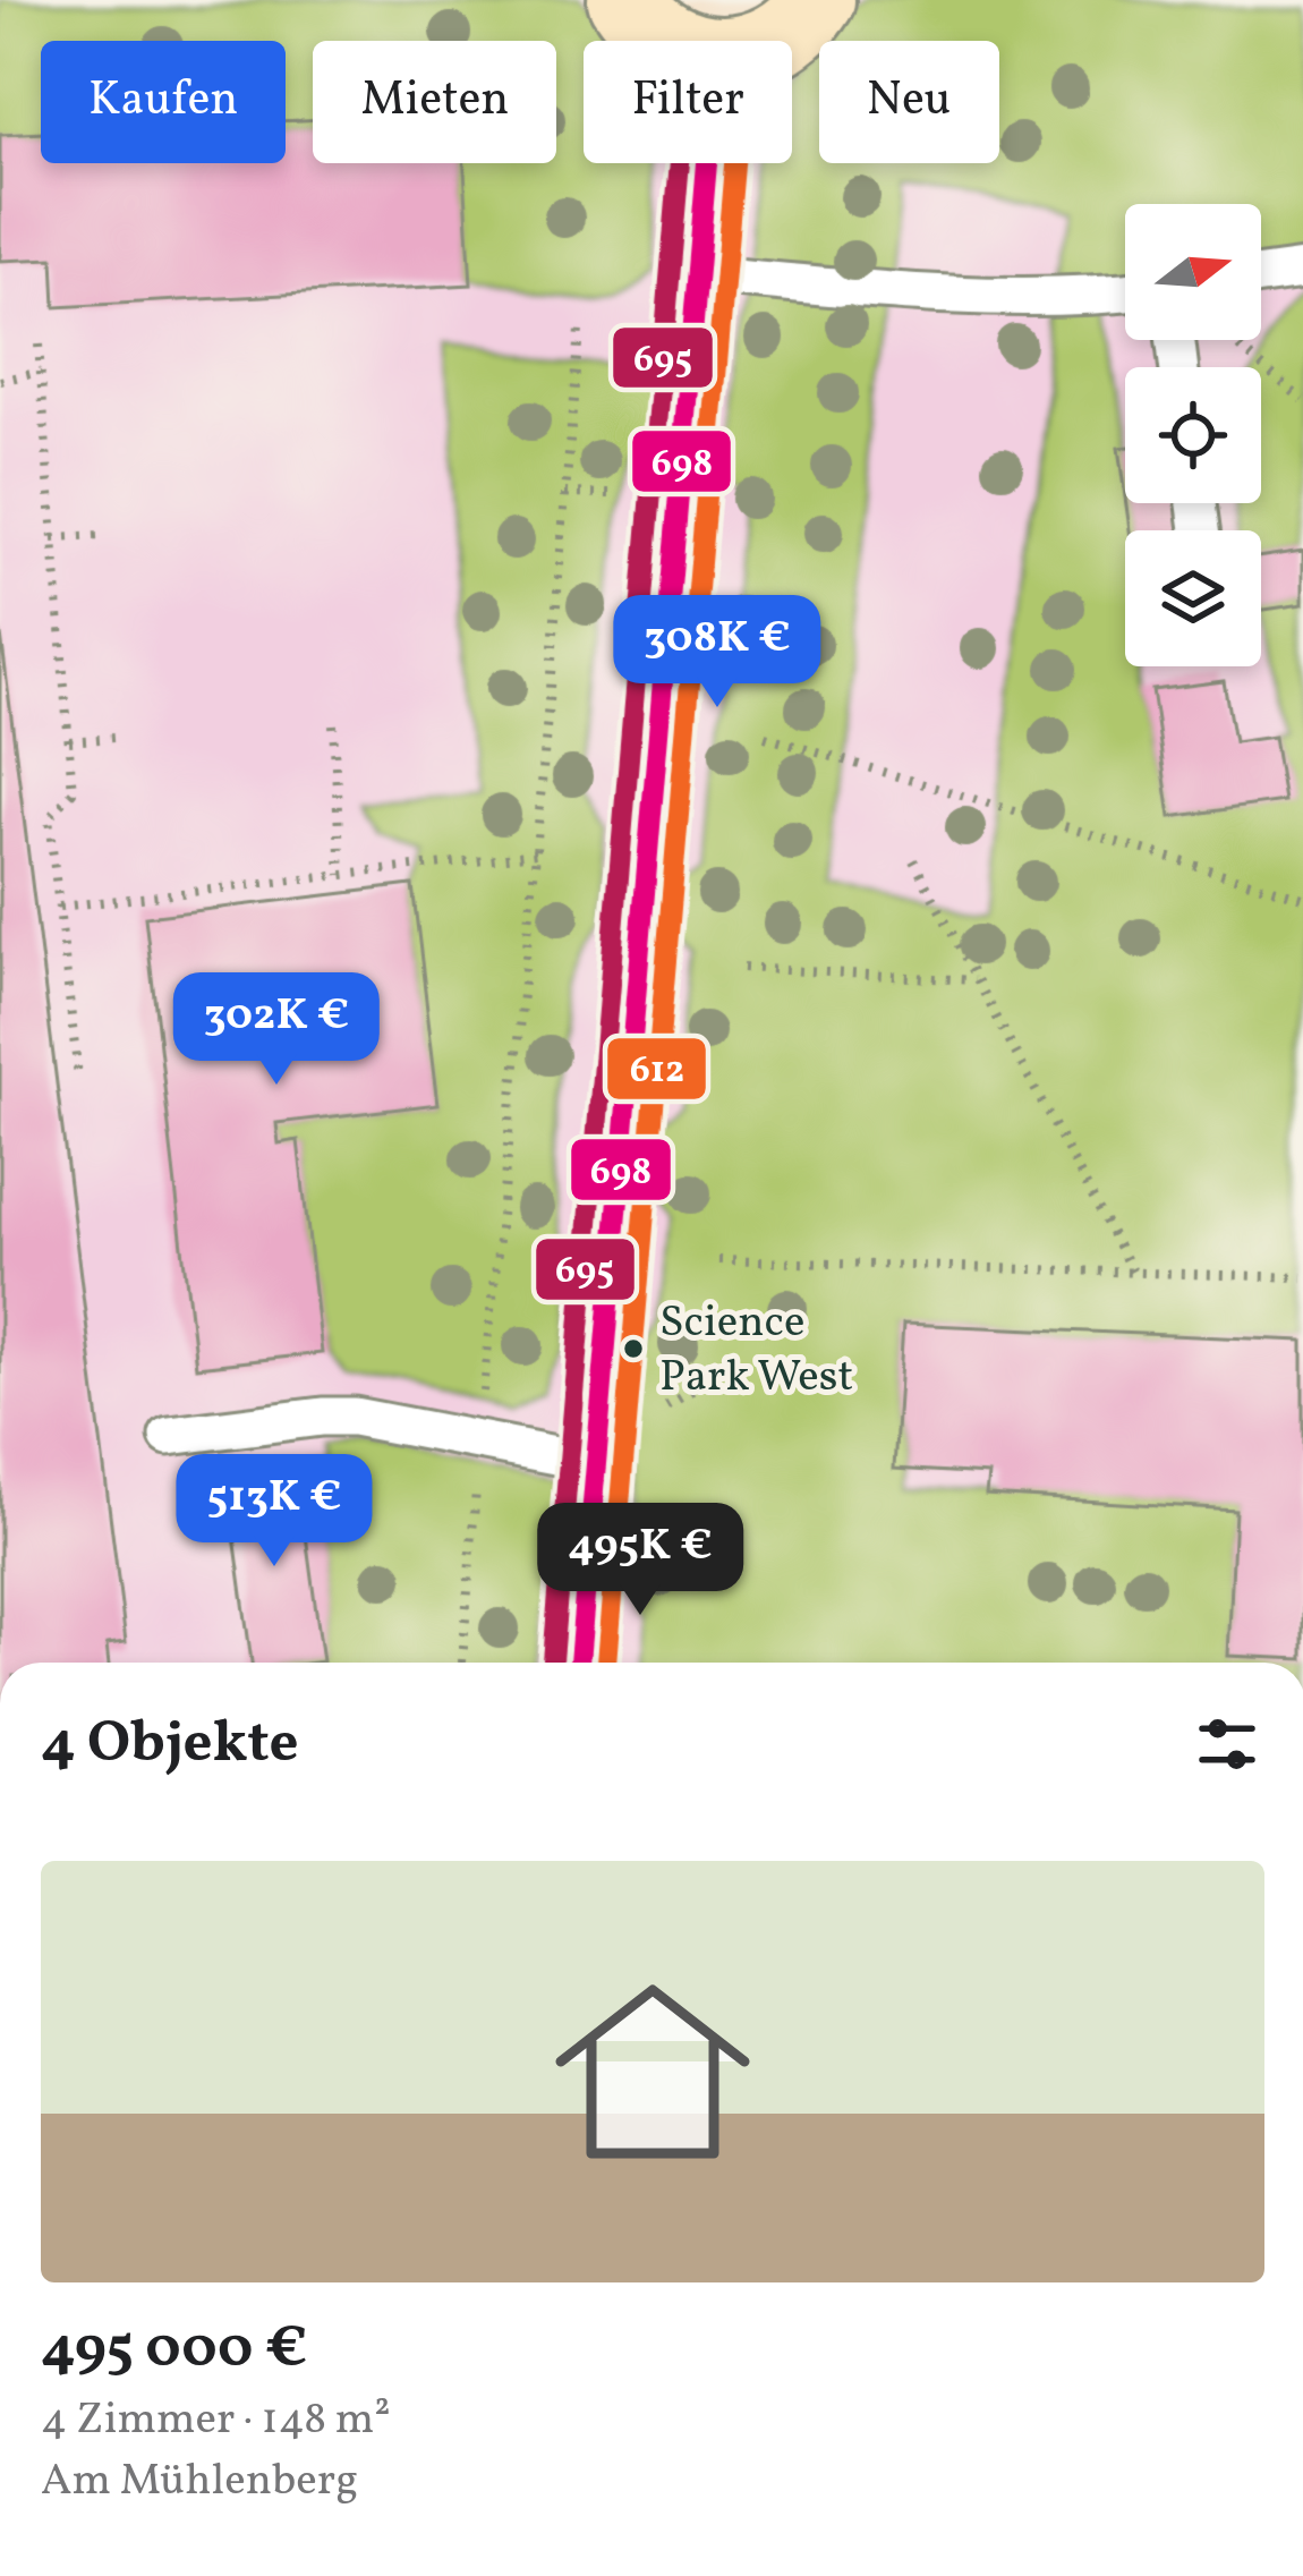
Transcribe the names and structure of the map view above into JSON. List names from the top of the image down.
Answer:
{
  "places": ["Science Park West"],
  "lines": ["transit line 698", "transit line 612", "transit line 695"],
  "north": "right",
  "page": {
    "chip": [
      "Kaufen",
      "Mieten",
      "Filter",
      "Neu"
    ],
    "price": [
      "308K €",
      "302K €",
      "513K €",
      "495K €"
    ],
    "heading": "4 Objekte",
    "list": [
      {
        "name": "495 000 €",
        "note": "4 Zimmer · 148 m² · Am Mühlenberg"
      }
    ]
  }
}
